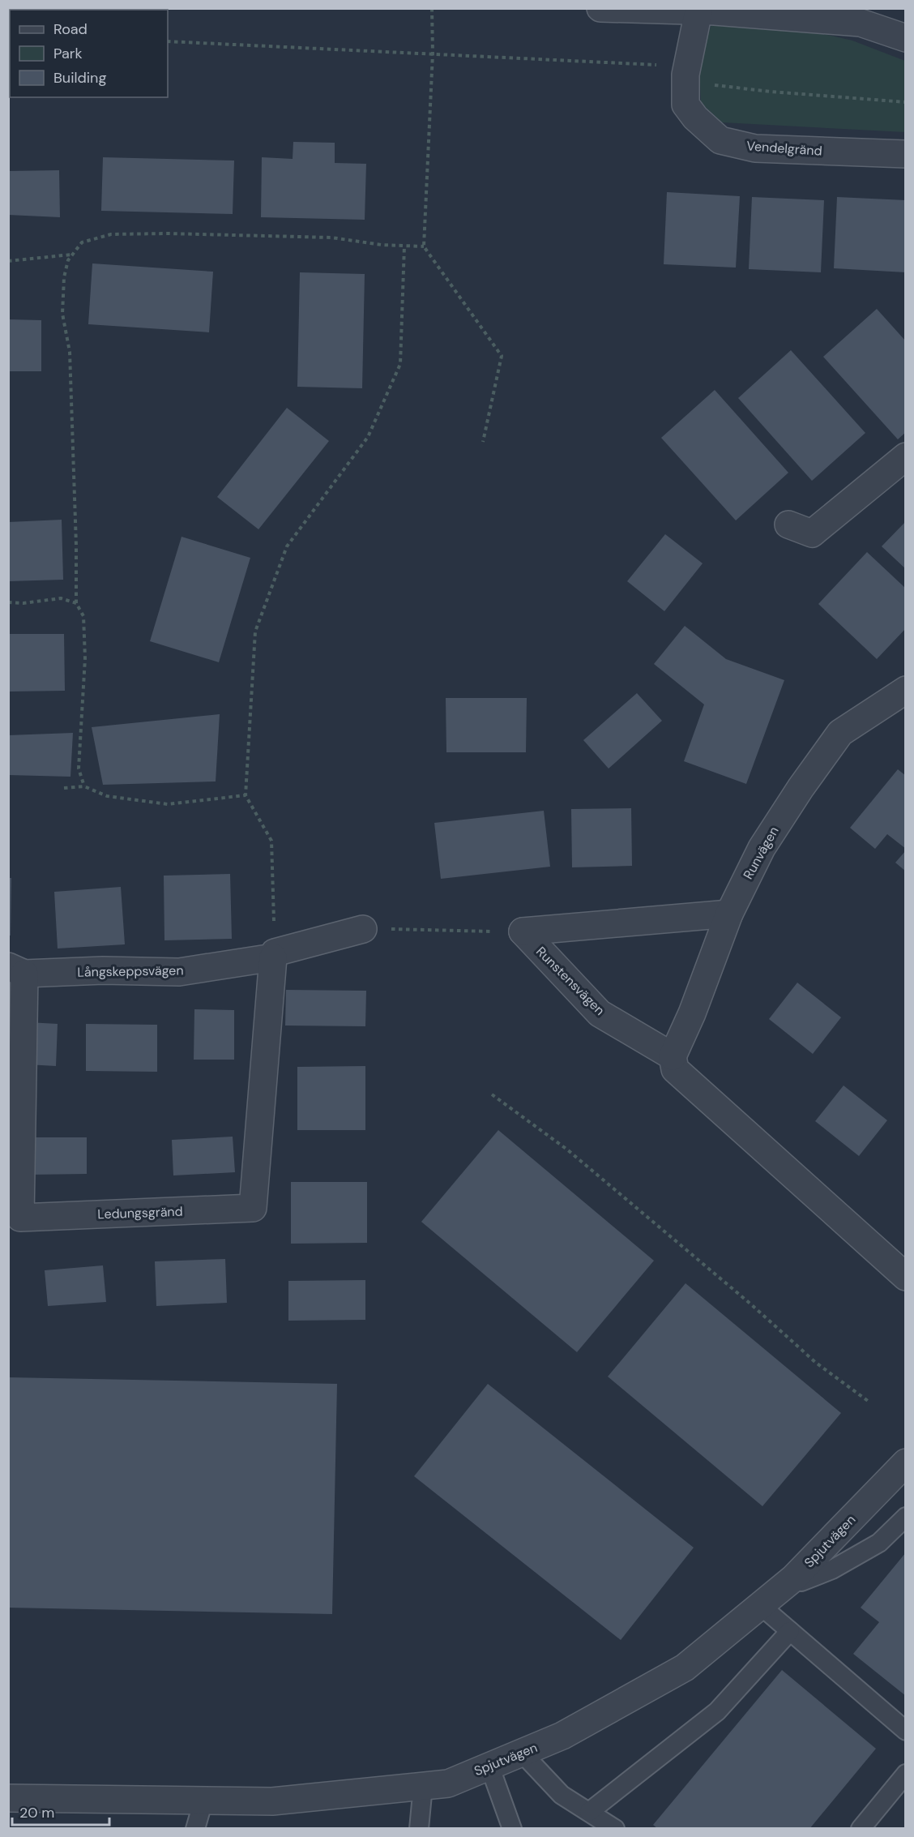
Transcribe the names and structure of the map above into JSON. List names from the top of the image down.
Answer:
{
  "streets": {
    "street": [
      "Vendelgränd",
      "Runvägen",
      "Långskeppsvägen",
      "Runstensvägen",
      "Ledungsgränd",
      "Spjutvägen"
    ]
  },
  "crossings": [
    ["Runvägen", "Runstensvägen"],
    ["Långskeppsvägen", "Ledungsgränd"]
  ],
  "legend": ["Road", "Park", "Building"],
  "scale_bar": "20 m"
}
